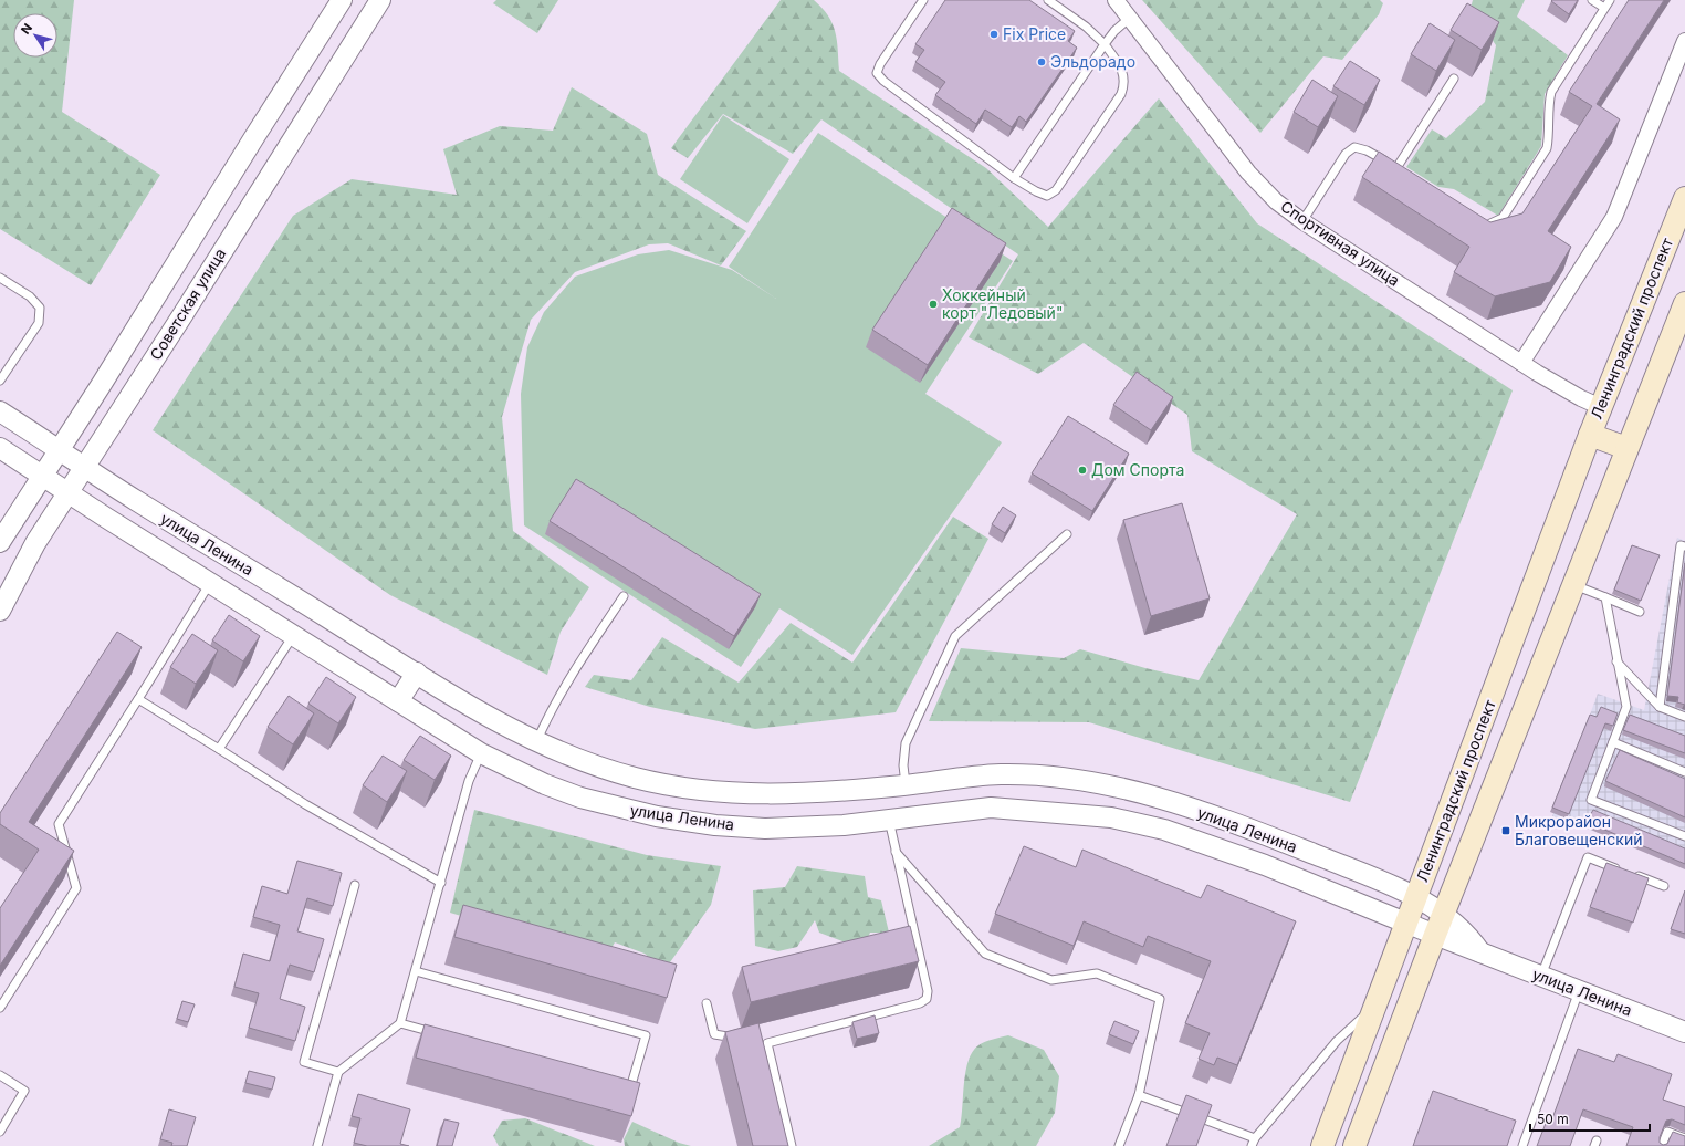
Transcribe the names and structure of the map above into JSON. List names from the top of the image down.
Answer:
{
  "streets": {
    "main road": ["Ленинградский проспект"],
    "street": ["Спортивная улица", "Советская улица", "улица Ленина"]
  },
  "crossings": [
    ["Спортивная улица", "Ленинградский проспект"],
    ["Советская улица", "улица Ленина"],
    ["Ленинградский проспект", "улица Ленина"]
  ],
  "places": {
    "other": [
      "Fix Price",
      "Эльдорадо",
      "Хоккейный корт \"Ледовый\"",
      "Дом Спорта"
    ],
    "transit": ["Микрорайон Благовещенский"]
  },
  "scale_bar": "50 m",
  "north": "top left"
}
